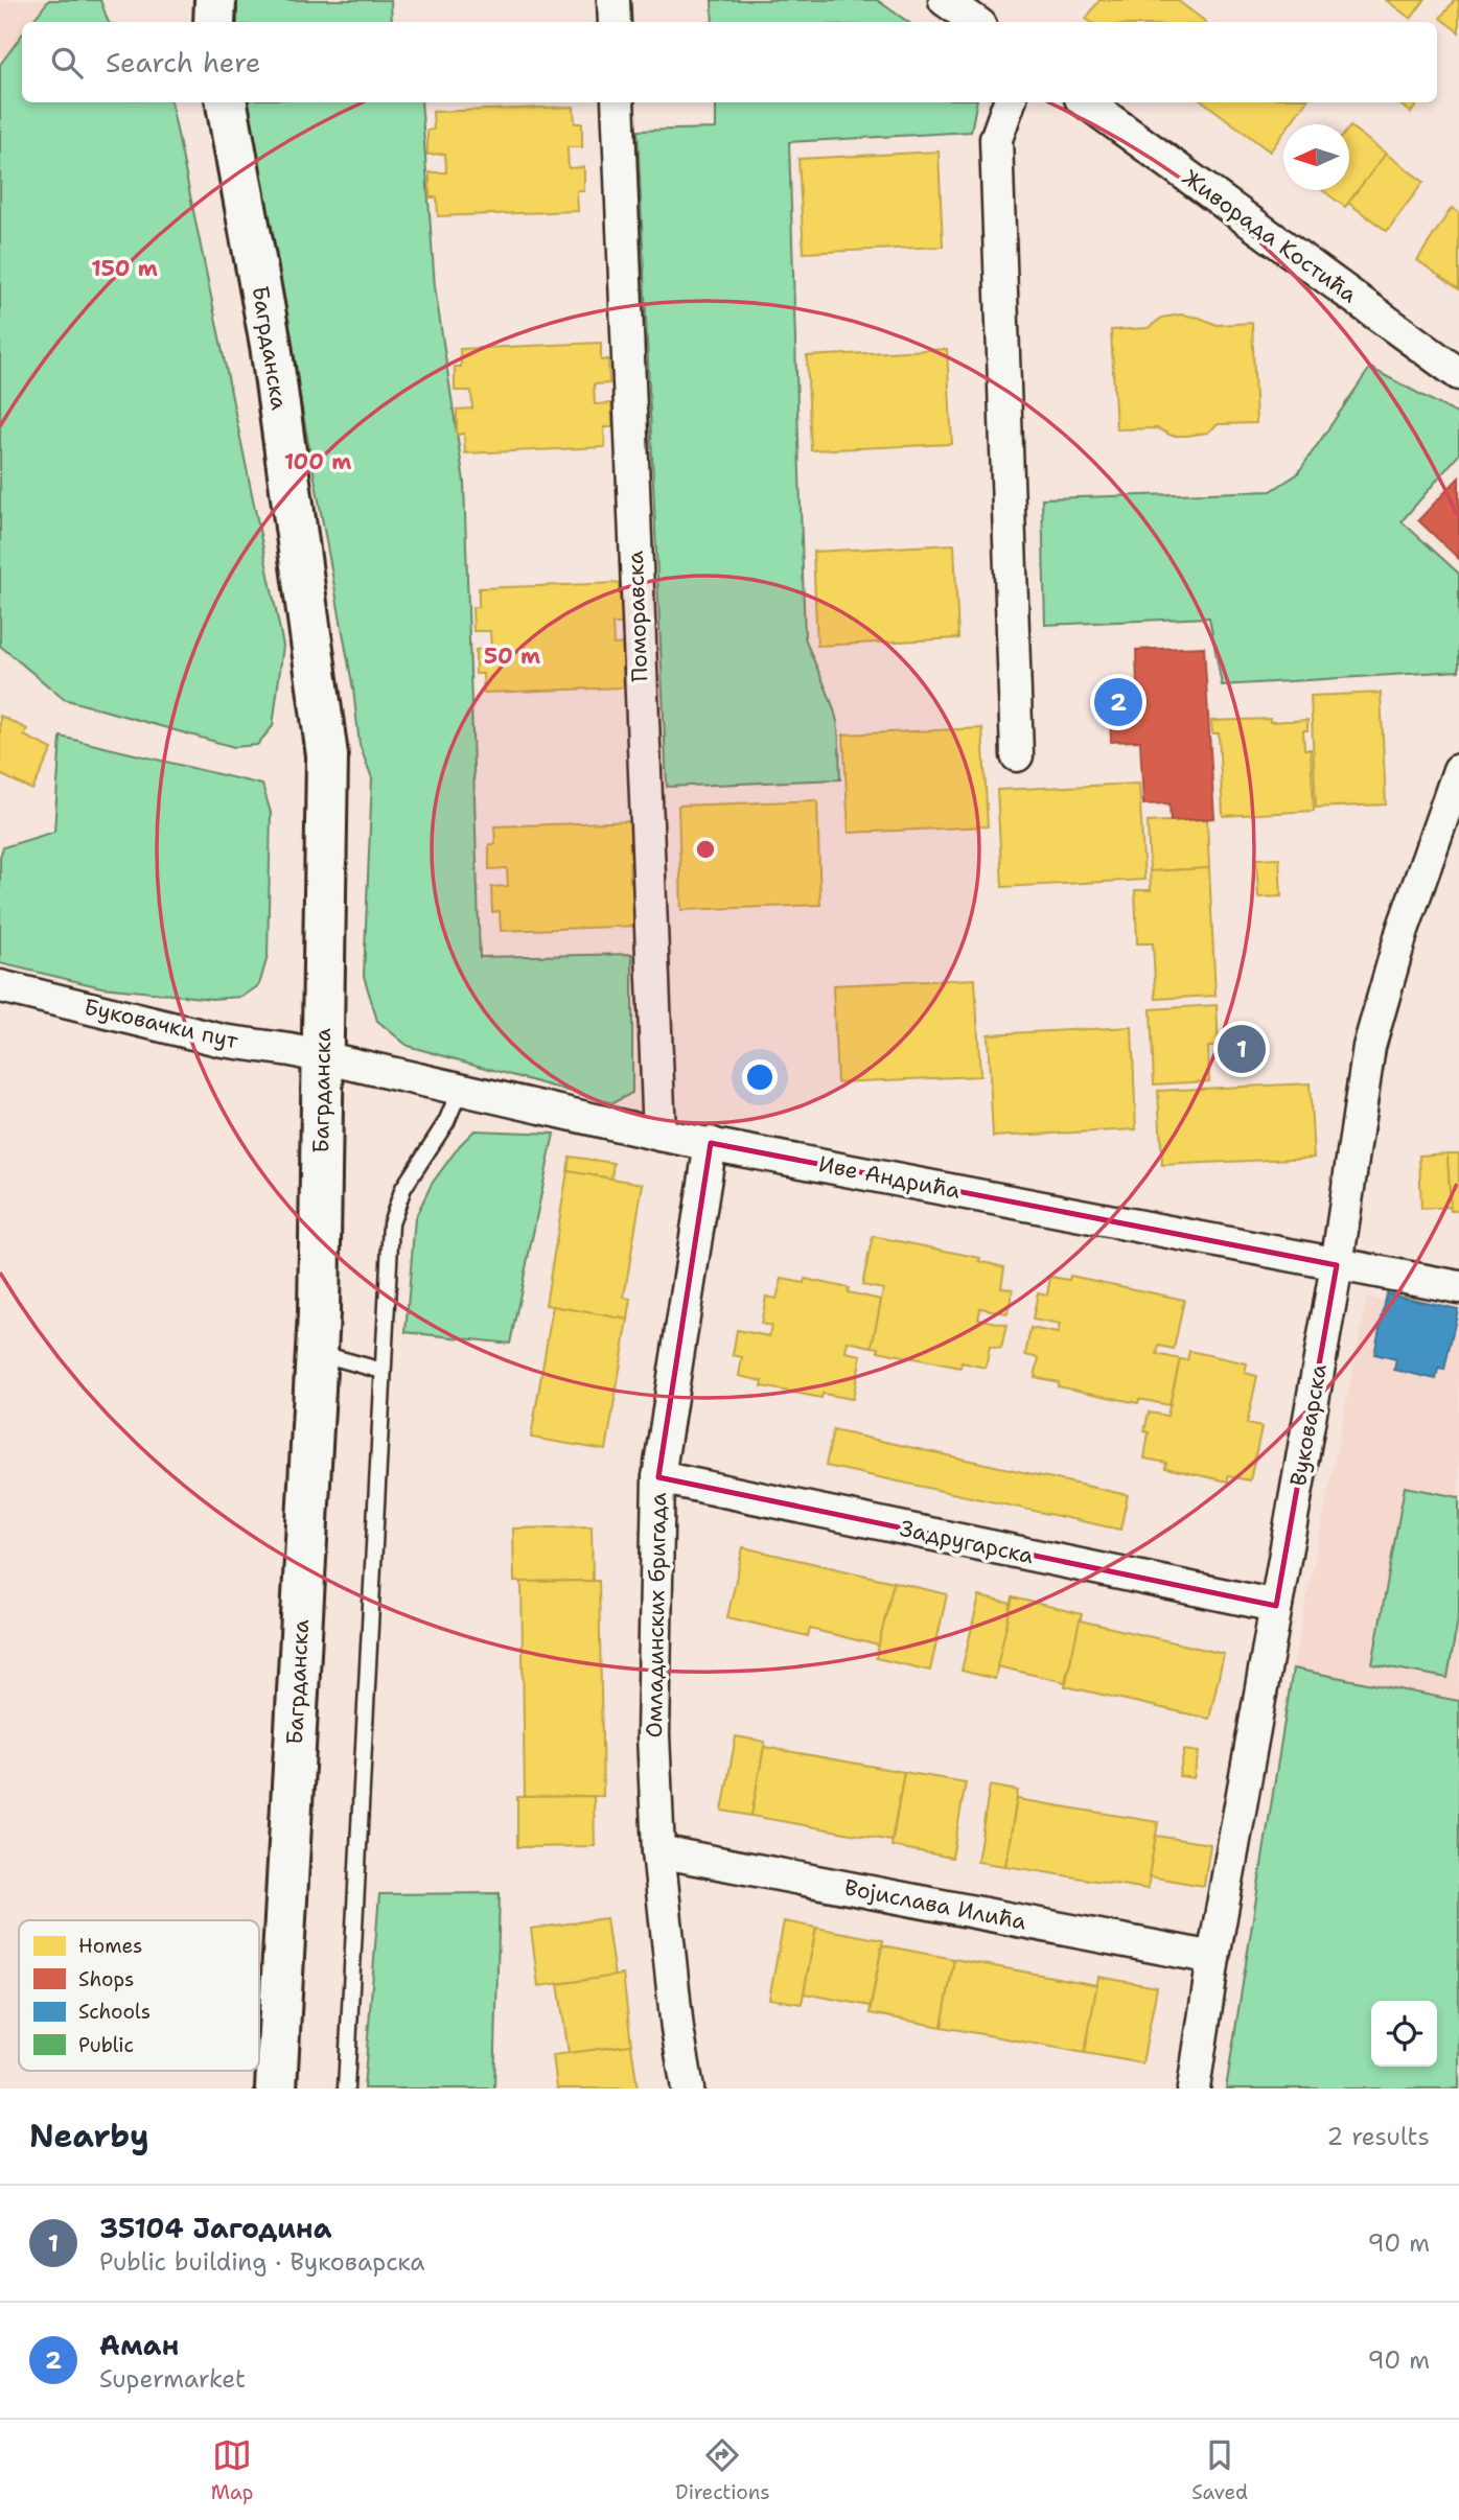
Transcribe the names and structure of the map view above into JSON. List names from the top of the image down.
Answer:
{
  "streets": {
    "main road": ["Багрданска"],
    "street": [
      "Живорада Костића",
      "Поморавска",
      "Буковачки пут",
      "Иве Андрића",
      "Вуковарска",
      "Задругарска",
      "Омладинских бригада",
      "Војислава Илића"
    ]
  },
  "crossings": [
    ["Багрданска", "Буковачки пут"],
    ["Багрданска", "Иве Андрића"],
    ["Поморавска", "Иве Андрића"],
    ["Буковачки пут", "Иве Андрића"],
    ["Иве Андрића", "Вуковарска"],
    ["Иве Андрића", "Омладинских бригада"],
    ["Вуковарска", "Задругарска"],
    ["Вуковарска", "Војислава Илића"],
    ["Задругарска", "Омладинских бригада"],
    ["Омладинских бригада", "Војислава Илића"]
  ],
  "legend": [
    "Homes",
    "Shops",
    "Schools",
    "Public"
  ],
  "north": "left",
  "page": {
    "search": "Search here",
    "pins": ["2", "1"],
    "heading": ["Nearby", "2 results"],
    "list": [
      {
        "mark": "1",
        "name": "35104 Јагодина",
        "note": "Public building · Вуковарска",
        "value": "90 m"
      },
      {
        "mark": "2",
        "name": "Аман",
        "note": "Supermarket",
        "value": "90 m"
      }
    ],
    "nav": ["Map", "Directions", "Saved"]
  },
  "rings": ["150 m", "100 m", "50 m"]
}
